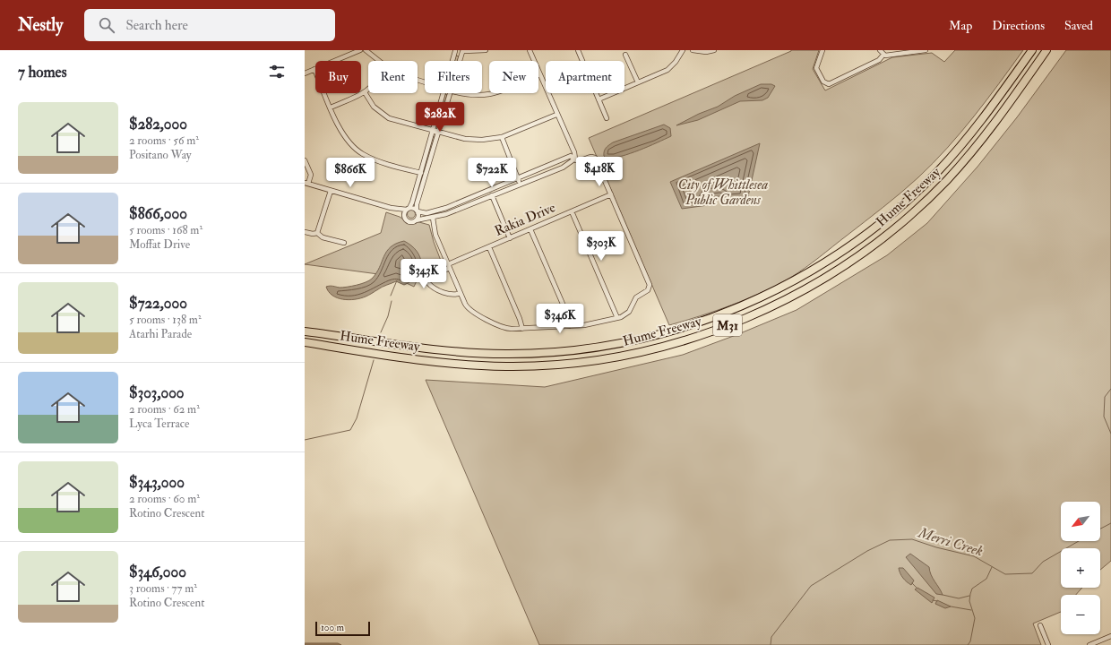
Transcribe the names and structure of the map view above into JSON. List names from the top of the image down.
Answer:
{
  "streets": {
    "highway": ["Hume Freeway", "M31"],
    "street": ["Rakia Drive"]
  },
  "water": ["Merri Creek"],
  "parks": ["City of Whittlesea Public Gardens"],
  "scale_bar": "100 m",
  "north": "bottom left",
  "page": {
    "header": "Nestly",
    "search": "Search here",
    "nav": ["Map", "Directions", "Saved"],
    "heading": "7 homes",
    "chip": [
      "Buy",
      "Rent",
      "Filters",
      "New",
      "Apartment"
    ],
    "list": [
      {
        "name": "$282,000",
        "note": "2 rooms · 56 m² · Positano Way"
      },
      {
        "name": "$866,000",
        "note": "5 rooms · 168 m² · Moffat Drive"
      },
      {
        "name": "$722,000",
        "note": "5 rooms · 138 m² · Atarhi Parade"
      },
      {
        "name": "$303,000",
        "note": "2 rooms · 62 m² · Lyca Terrace"
      },
      {
        "name": "$343,000",
        "note": "2 rooms · 60 m² · Rotino Crescent"
      },
      {
        "name": "$346,000",
        "note": "3 rooms · 77 m² · Rotino Crescent"
      }
    ],
    "price": [
      "$282K",
      "$418K",
      "$866K",
      "$722K",
      "$303K",
      "$343K",
      "$346K"
    ],
    "map_buttons": ["+", "−"],
    "scale": "100 m"
  }
}
